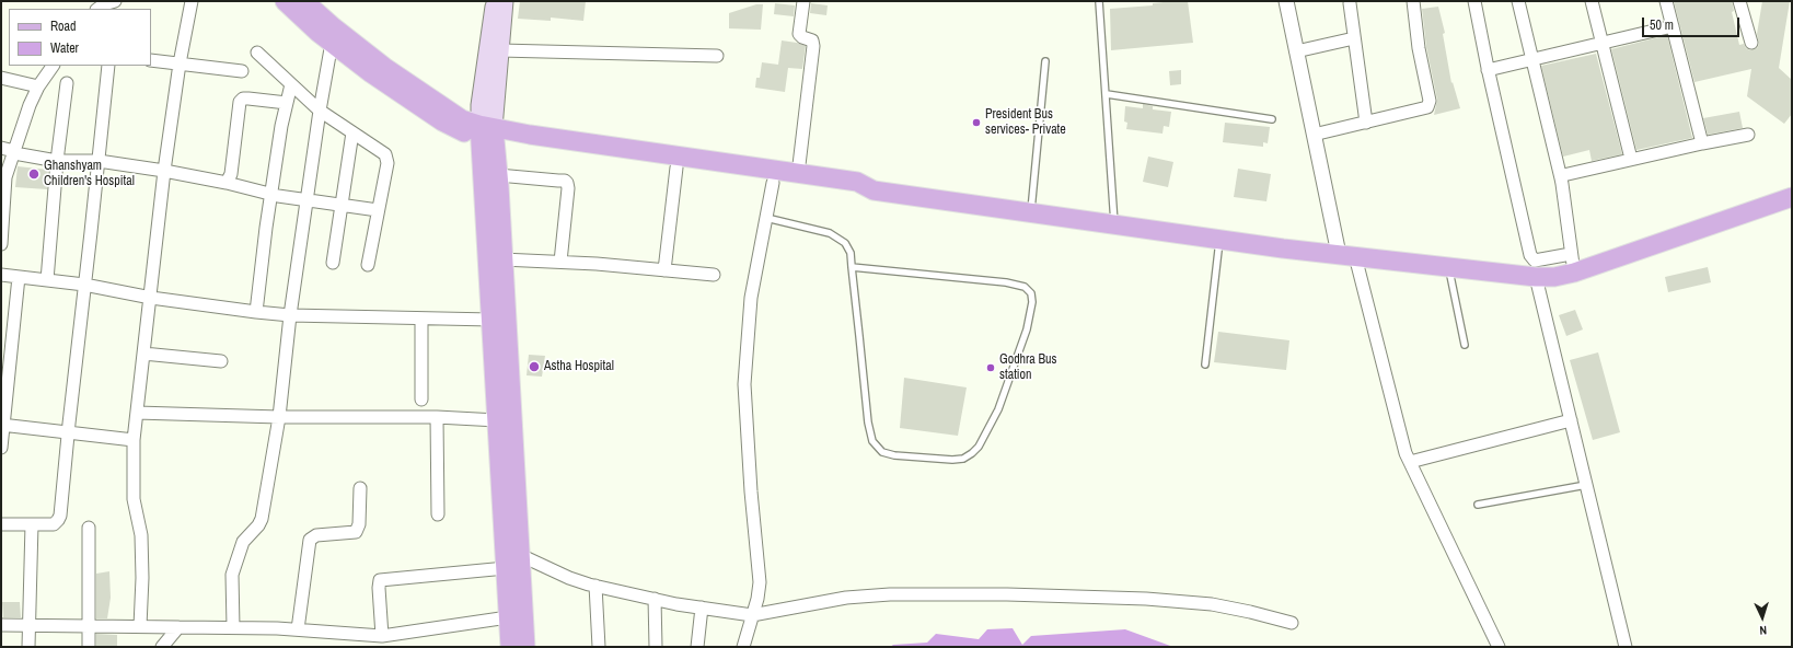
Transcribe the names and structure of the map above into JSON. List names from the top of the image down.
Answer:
{
  "places": [
    "President Bus services- Private",
    "Ghanshyam Children's Hospital",
    "Astha Hospital",
    "Godhra Bus station"
  ],
  "legend": ["Road", "Water"],
  "scale_bar": "50 m",
  "north": "bottom"
}
